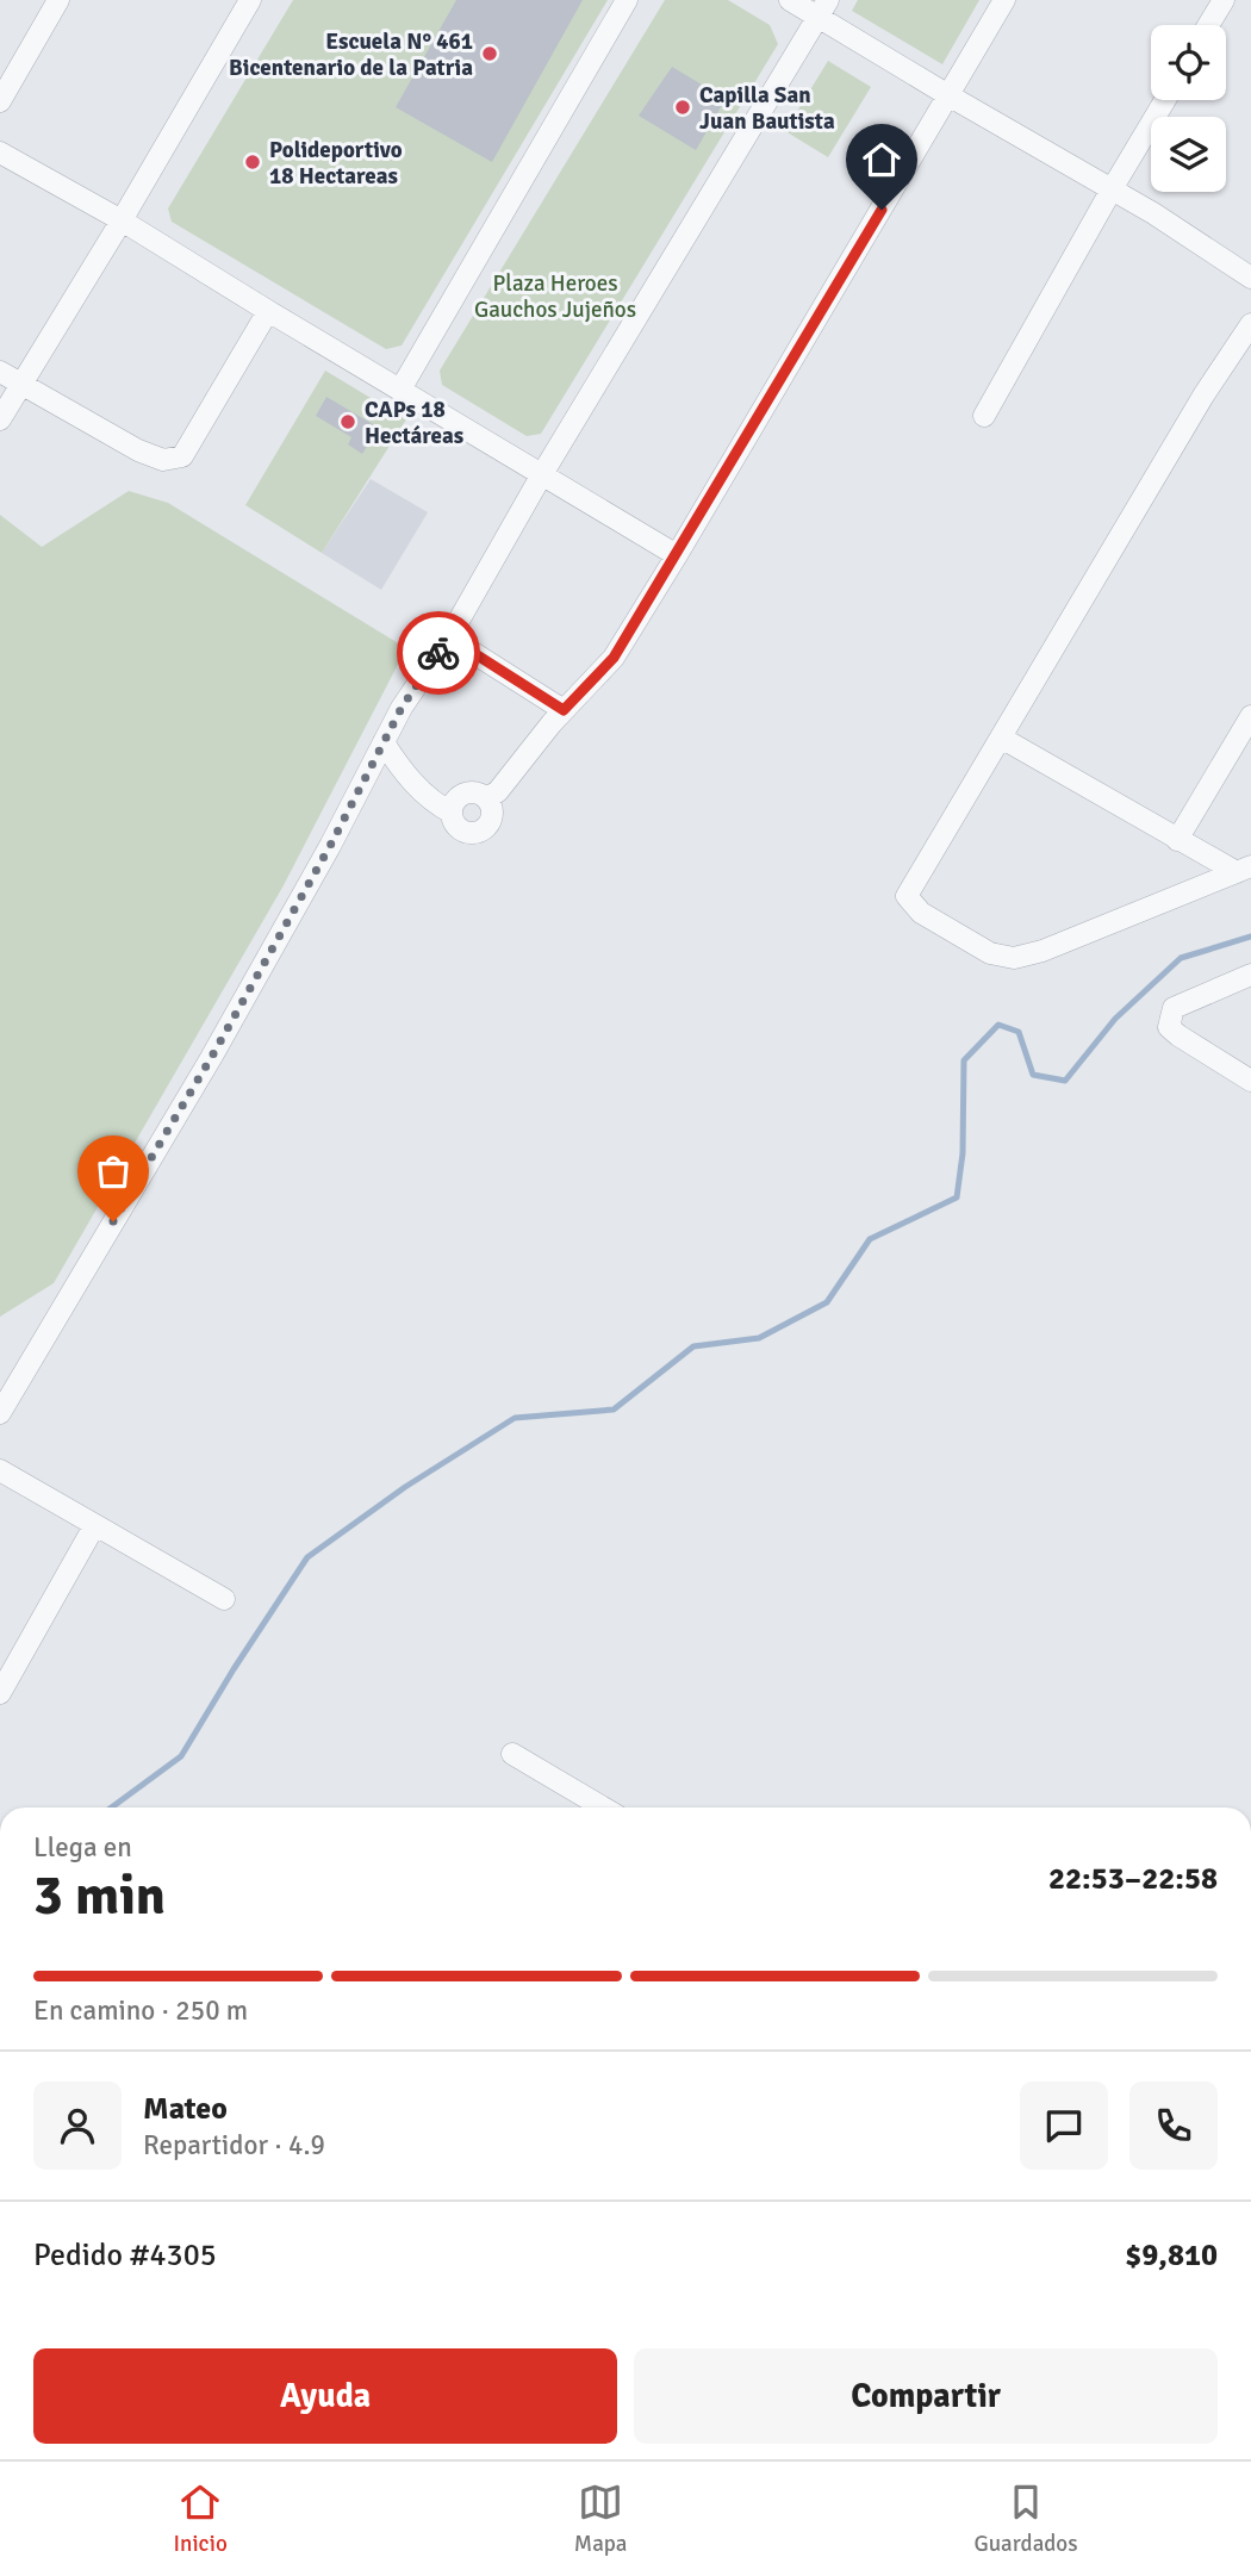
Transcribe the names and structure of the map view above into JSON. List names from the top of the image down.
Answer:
{
  "parks": ["Plaza Heroes Gauchos Jujeños"],
  "places": [
    "Escuela N° 461 Bicentenario de la Patria",
    "Capilla San Juan Bautista",
    "Polideportivo 18 Hectareas",
    "CAPs 18 Hectáreas"
  ],
  "page": {
    "heading": ["3 min", "Llega en", "22:53–22:58"],
    "panel": [
      "Mateo",
      "Repartidor · 4.9",
      "Pedido #4305",
      "$9,810"
    ],
    "bar": "En camino · 250 m",
    "buttons": ["Ayuda", "Compartir"],
    "tabs": ["Inicio", "Mapa", "Guardados"]
  }
}
